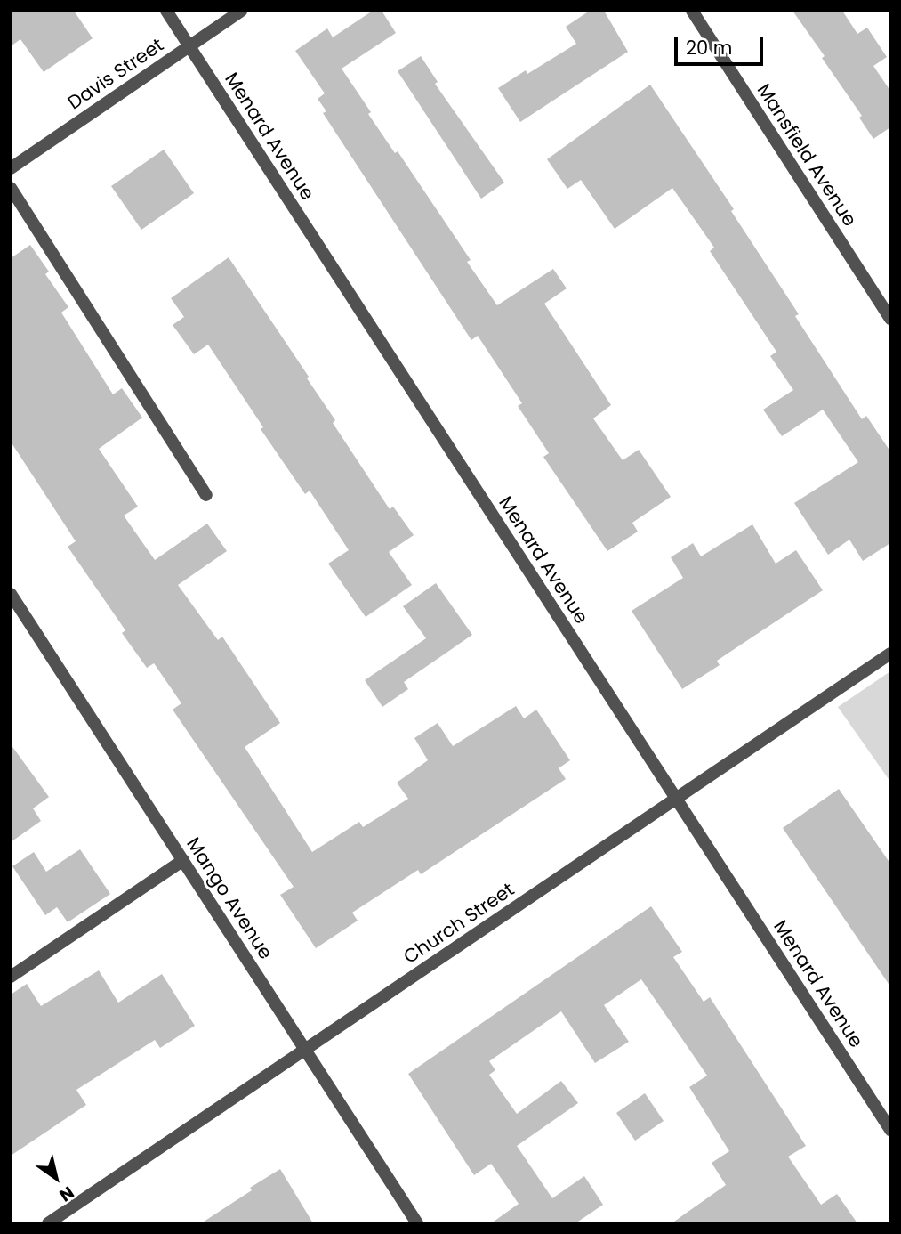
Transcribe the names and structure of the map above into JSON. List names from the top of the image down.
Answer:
{
  "streets": {
    "street": [
      "Davis Street",
      "Menard Avenue",
      "Mansfield Avenue",
      "Mango Avenue",
      "Church Street"
    ]
  },
  "crossings": [
    ["Davis Street", "Menard Avenue"],
    ["Menard Avenue", "Church Street"],
    ["Mango Avenue", "Church Street"]
  ],
  "scale_bar": "20 m",
  "north": "bottom right"
}
